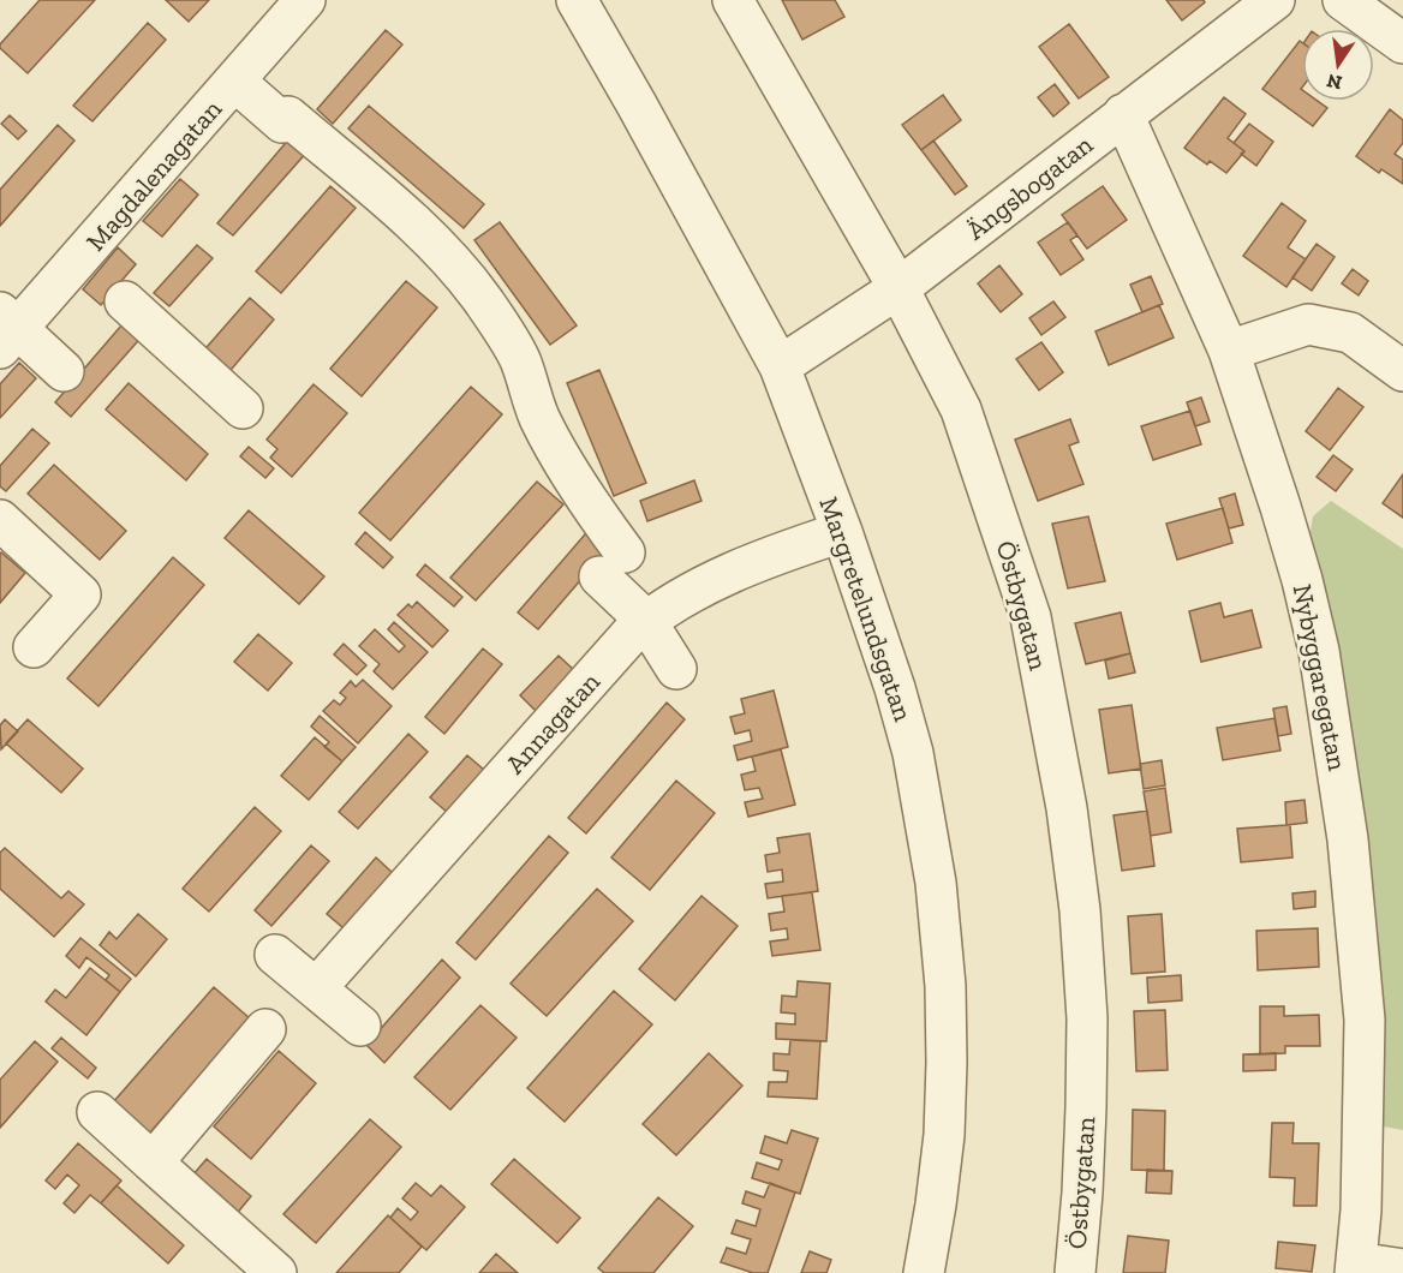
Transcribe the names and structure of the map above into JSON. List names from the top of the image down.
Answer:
{
  "streets": {
    "street": [
      "Magdalenagatan",
      "Ängsbogatan",
      "Östbygatan",
      "Margretelundsgatan",
      "Nybyggaregatan",
      "Annagatan"
    ]
  },
  "crossings": [
    ["Ängsbogatan", "Östbygatan"],
    ["Ängsbogatan", "Margretelundsgatan"],
    ["Ängsbogatan", "Nybyggaregatan"],
    ["Margretelundsgatan", "Annagatan"]
  ],
  "north": "bottom"
}
